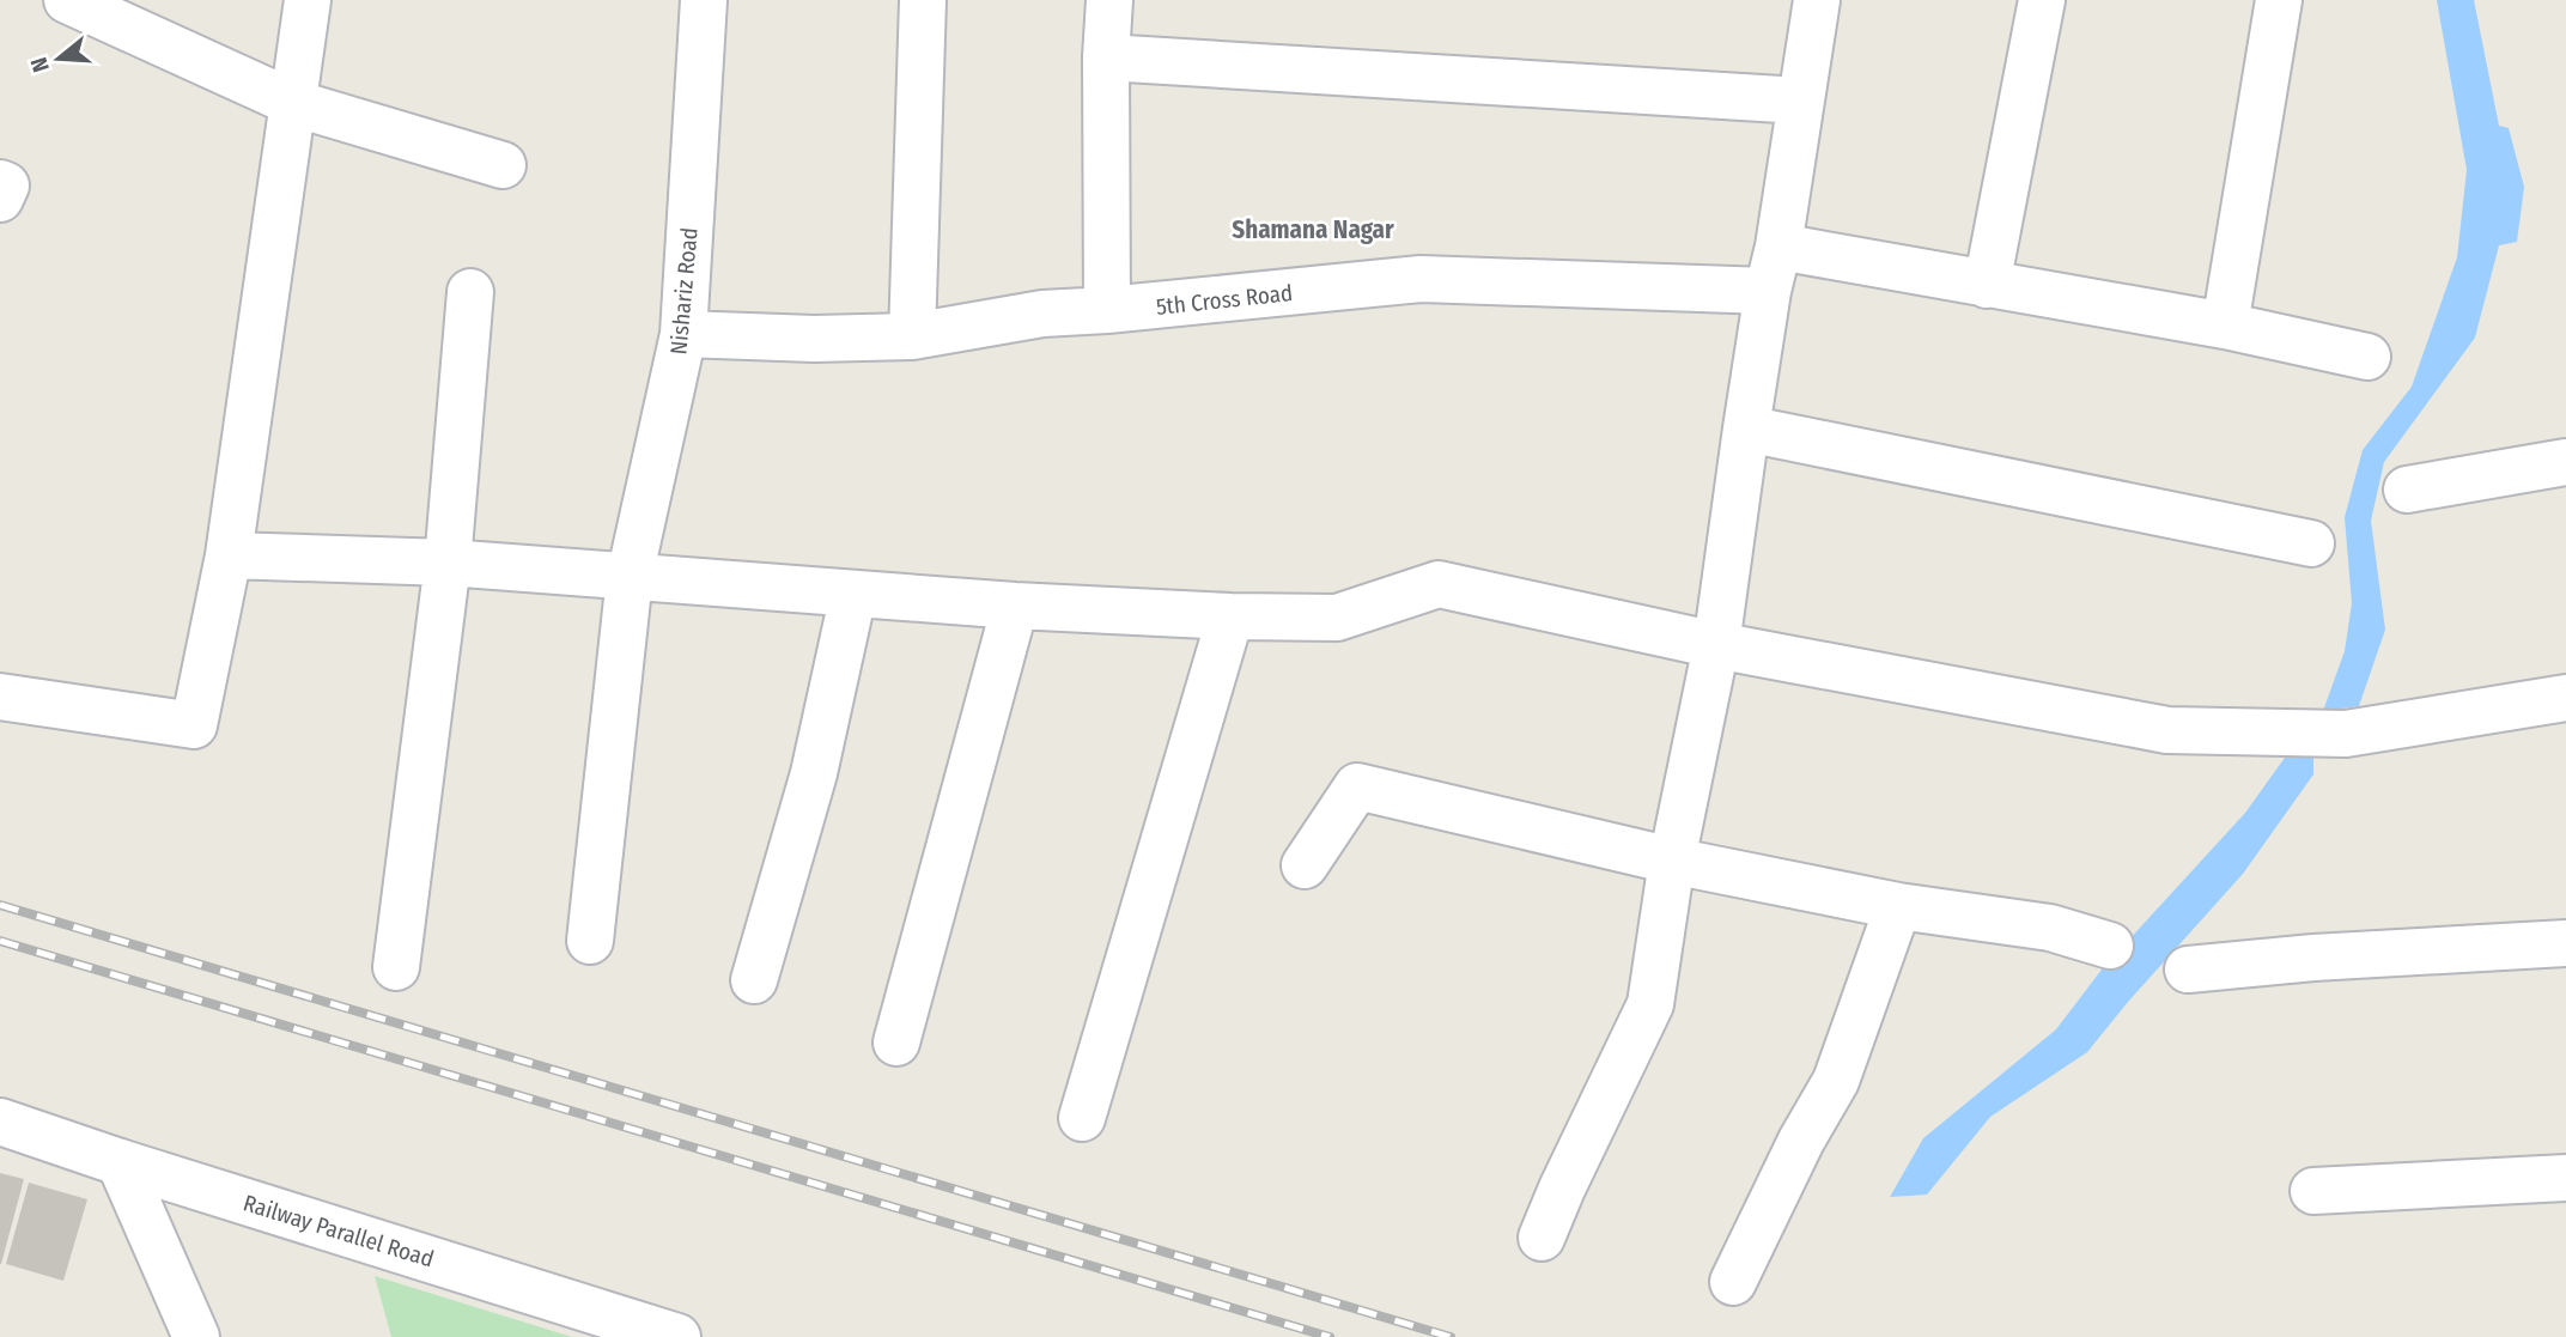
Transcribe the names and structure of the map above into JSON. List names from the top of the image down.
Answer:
{
  "streets": {
    "street": ["Nishariz Road", "5th Cross Road", "Railway Parallel Road"]
  },
  "crossings": [
    ["Nishariz Road", "5th Cross Road"]
  ],
  "districts": ["Shamana Nagar"],
  "north": "left"
}
